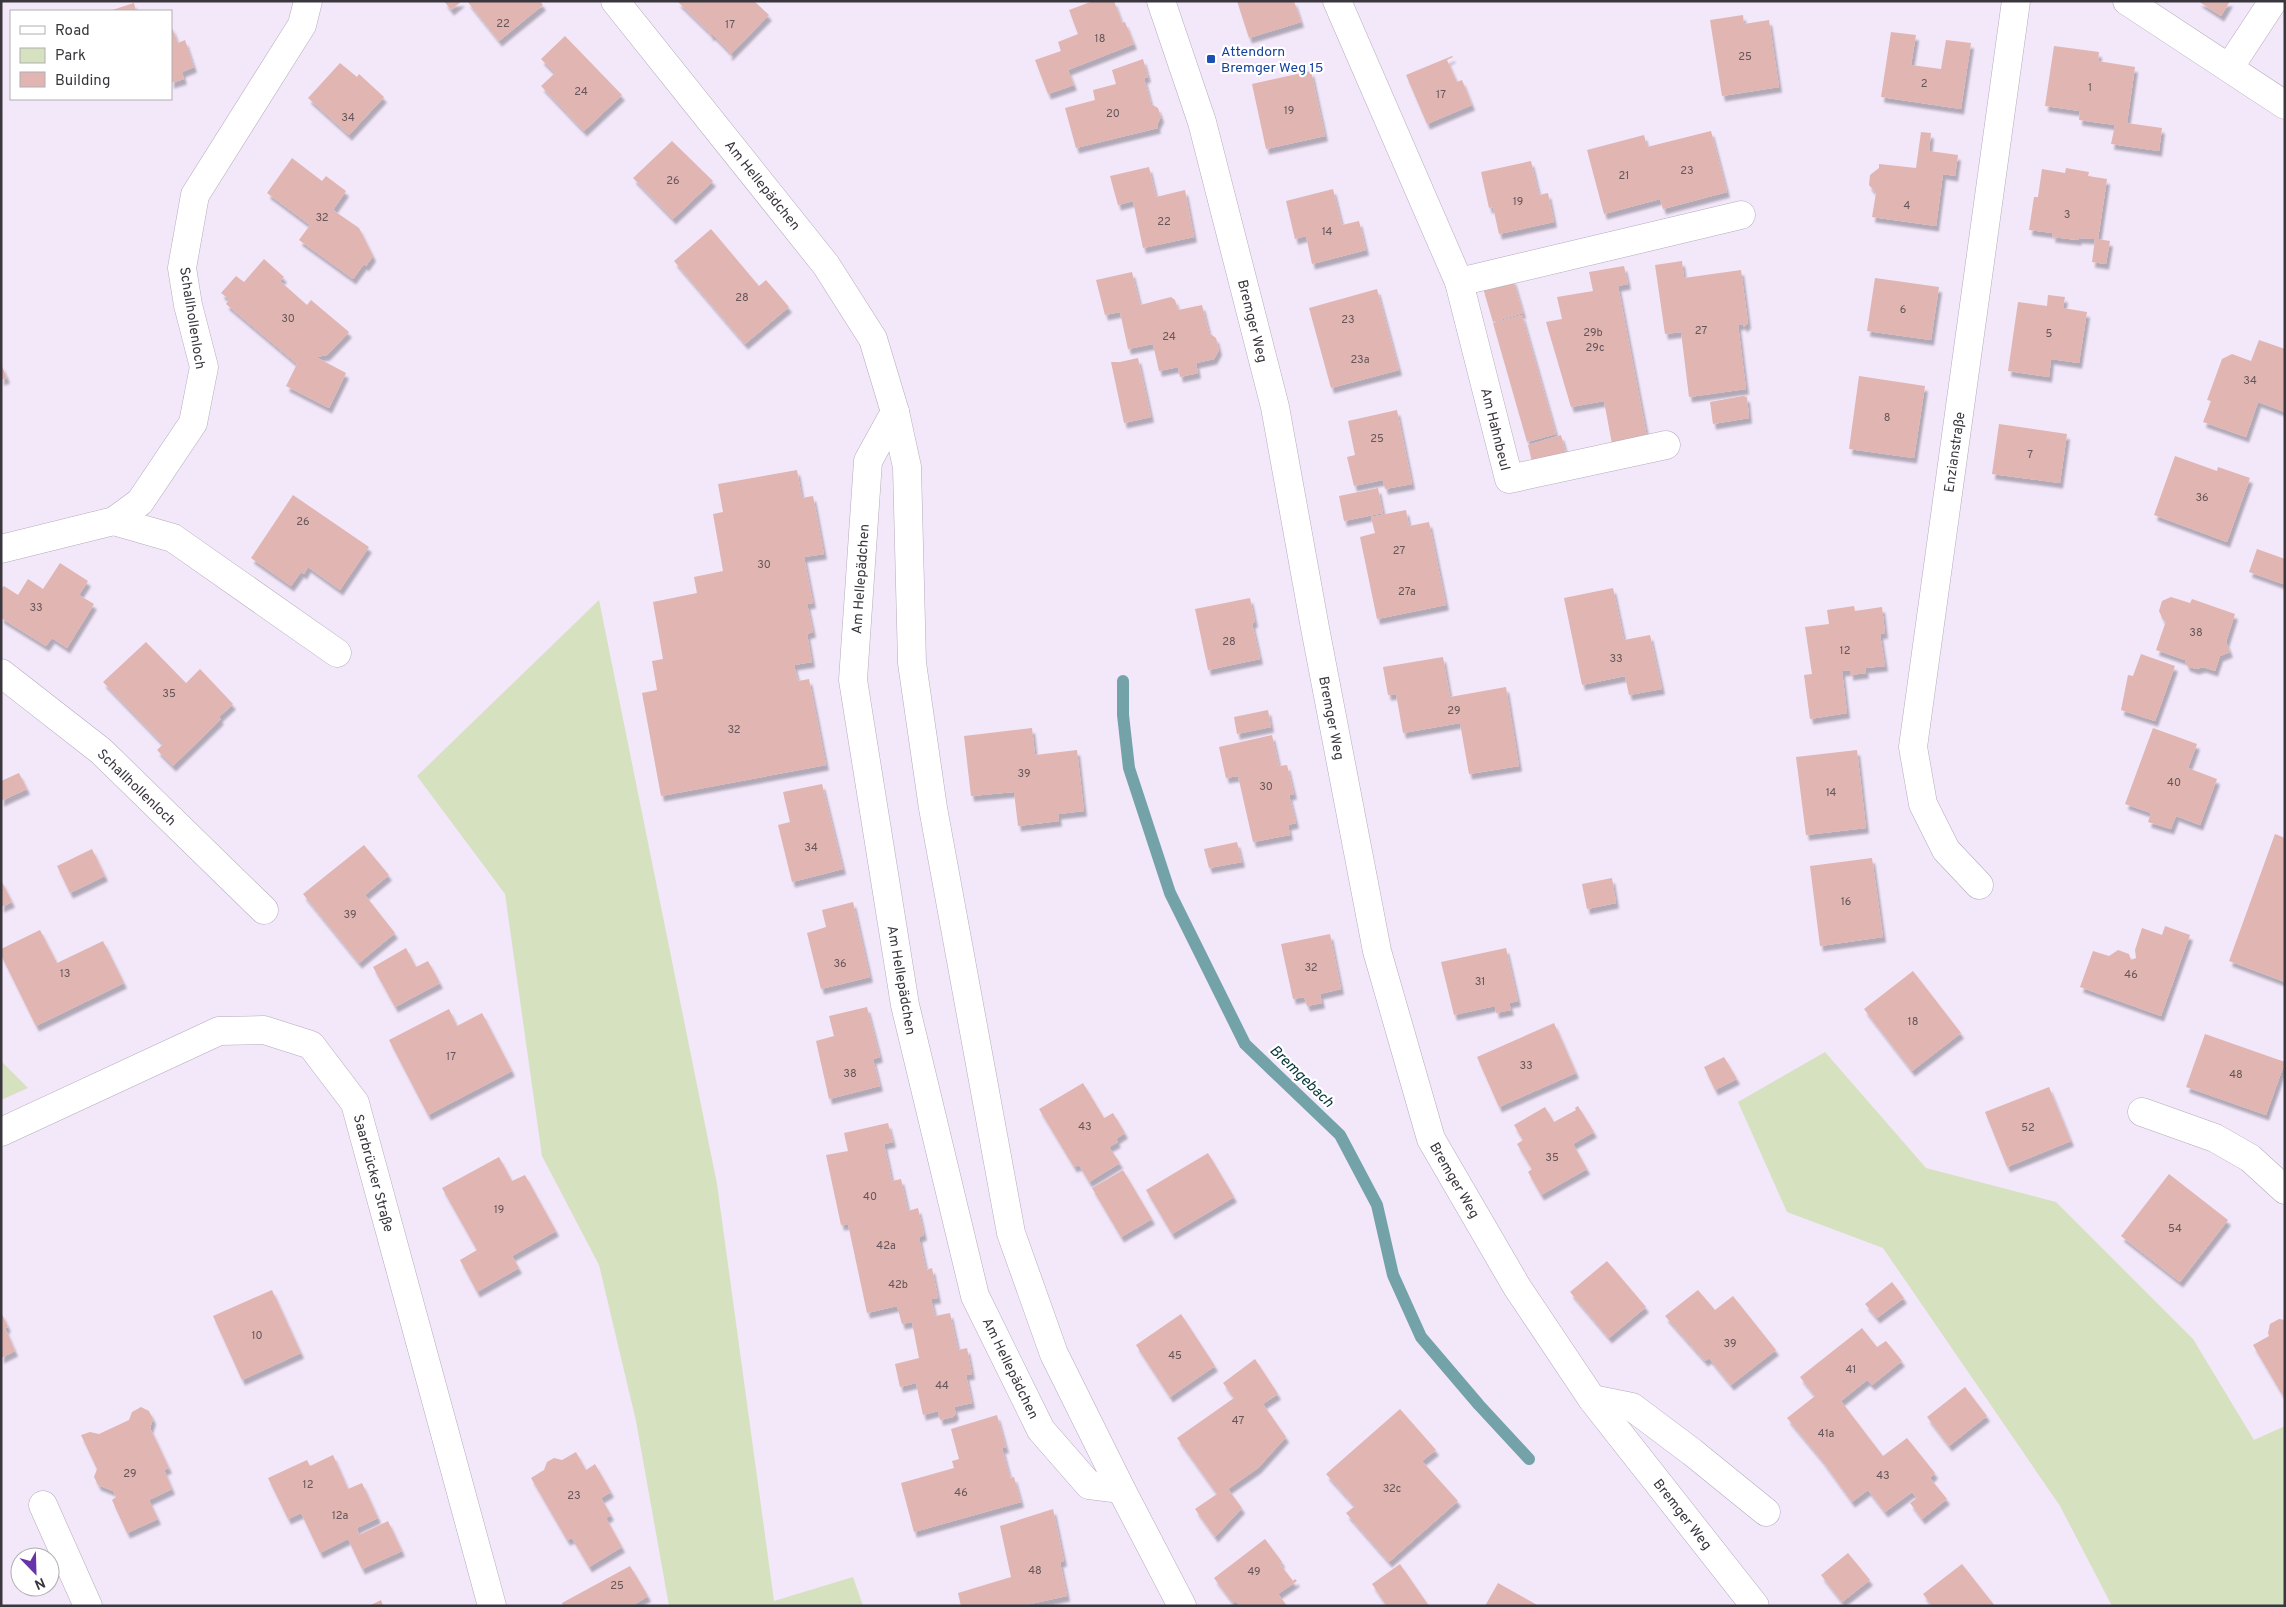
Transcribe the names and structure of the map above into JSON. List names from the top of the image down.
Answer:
{
  "streets": {
    "street": [
      "Am Hellepädchen",
      "Schallhollenloch",
      "Bremger Weg",
      "Am Hahnbeul",
      "Enzianstraße",
      "Saarbrücker Straße"
    ]
  },
  "water": ["Bremgebach"],
  "places": {
    "transit": ["Attendorn Bremger Weg 15"]
  },
  "house_numbers": [
    "22",
    "17",
    "18",
    "25",
    "2",
    "1",
    "24",
    "17",
    "19",
    "20",
    "34",
    "23",
    "21",
    "26",
    "19",
    "4",
    "3",
    "32",
    "22",
    "14",
    "28",
    "6",
    "30",
    "23",
    "27",
    "29b",
    "5",
    "24",
    "29c",
    "23a",
    "34",
    "8",
    "25",
    "7",
    "36",
    "26",
    "27",
    "30",
    "27a",
    "33",
    "38",
    "28",
    "12",
    "33",
    "35",
    "29",
    "32",
    "39",
    "40",
    "30",
    "14",
    "34",
    "16",
    "39",
    "36",
    "32",
    "13",
    "46",
    "31",
    "18",
    "17",
    "33",
    "38",
    "48",
    "43",
    "52",
    "35",
    "40",
    "19",
    "54",
    "42a",
    "42b",
    "10",
    "39",
    "45",
    "41",
    "44",
    "47",
    "41a",
    "29",
    "43",
    "12",
    "32c",
    "46",
    "23",
    "12a",
    "48",
    "49",
    "25"
  ],
  "legend": ["Road", "Park", "Building"],
  "north": "bottom right"
}
